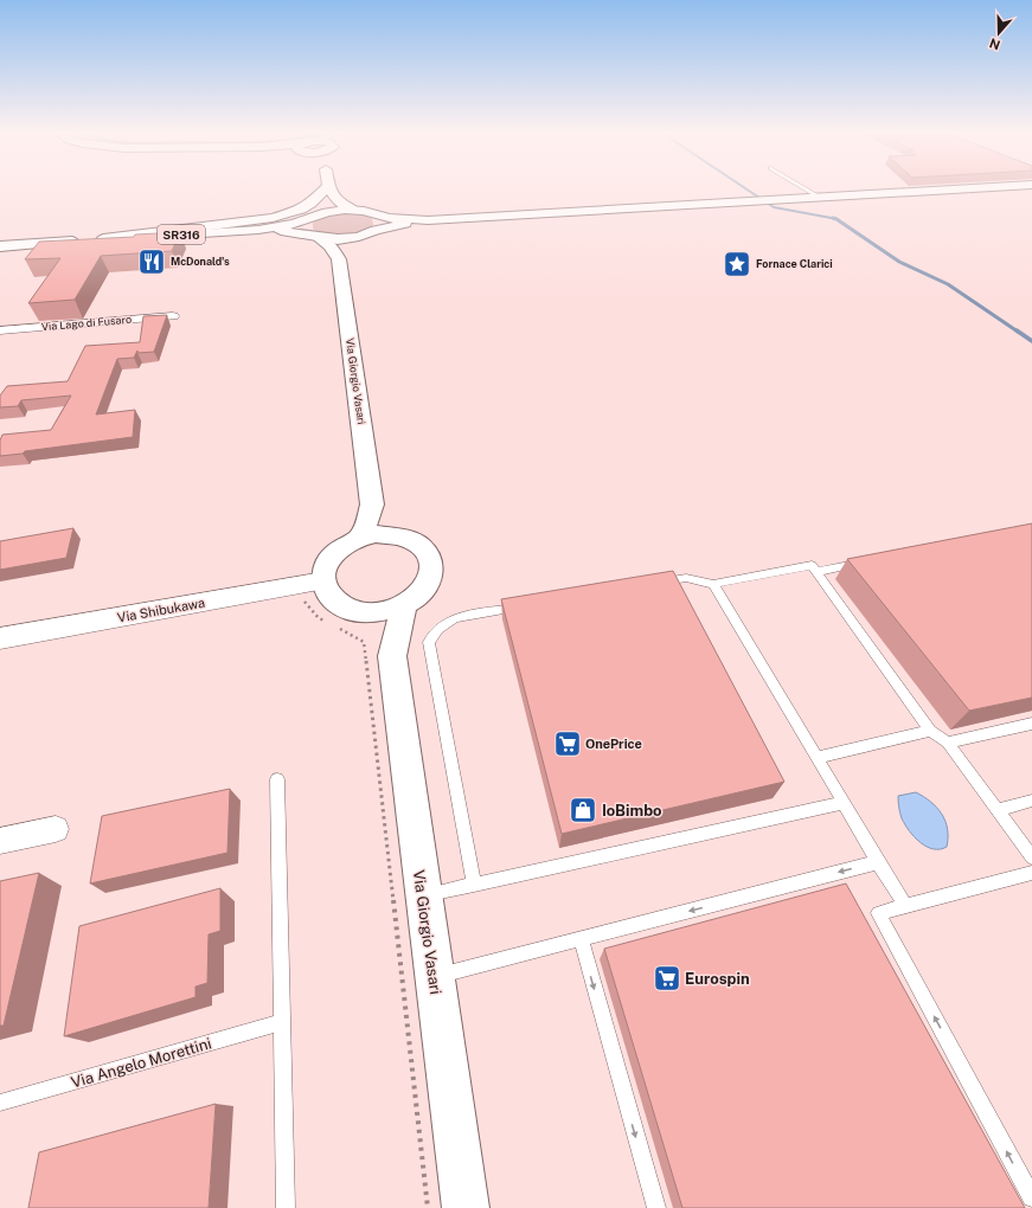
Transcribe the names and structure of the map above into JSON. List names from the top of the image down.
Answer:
{
  "streets": {
    "main road": ["SR316", "Via Giorgio Vasari"],
    "street": ["Via Lago di Fusaro", "Via Shibukawa"],
    "lane": ["Via Angelo Morettini"]
  },
  "crossings": [
    ["Via Giorgio Vasari", "Via Shibukawa"]
  ],
  "places": {
    "restaurant": ["McDonald's"],
    "place": ["Fornace Clarici"],
    "supermarket": ["OnePrice", "Eurospin"],
    "shop": ["IoBimbo"]
  },
  "north": "bottom"
}
